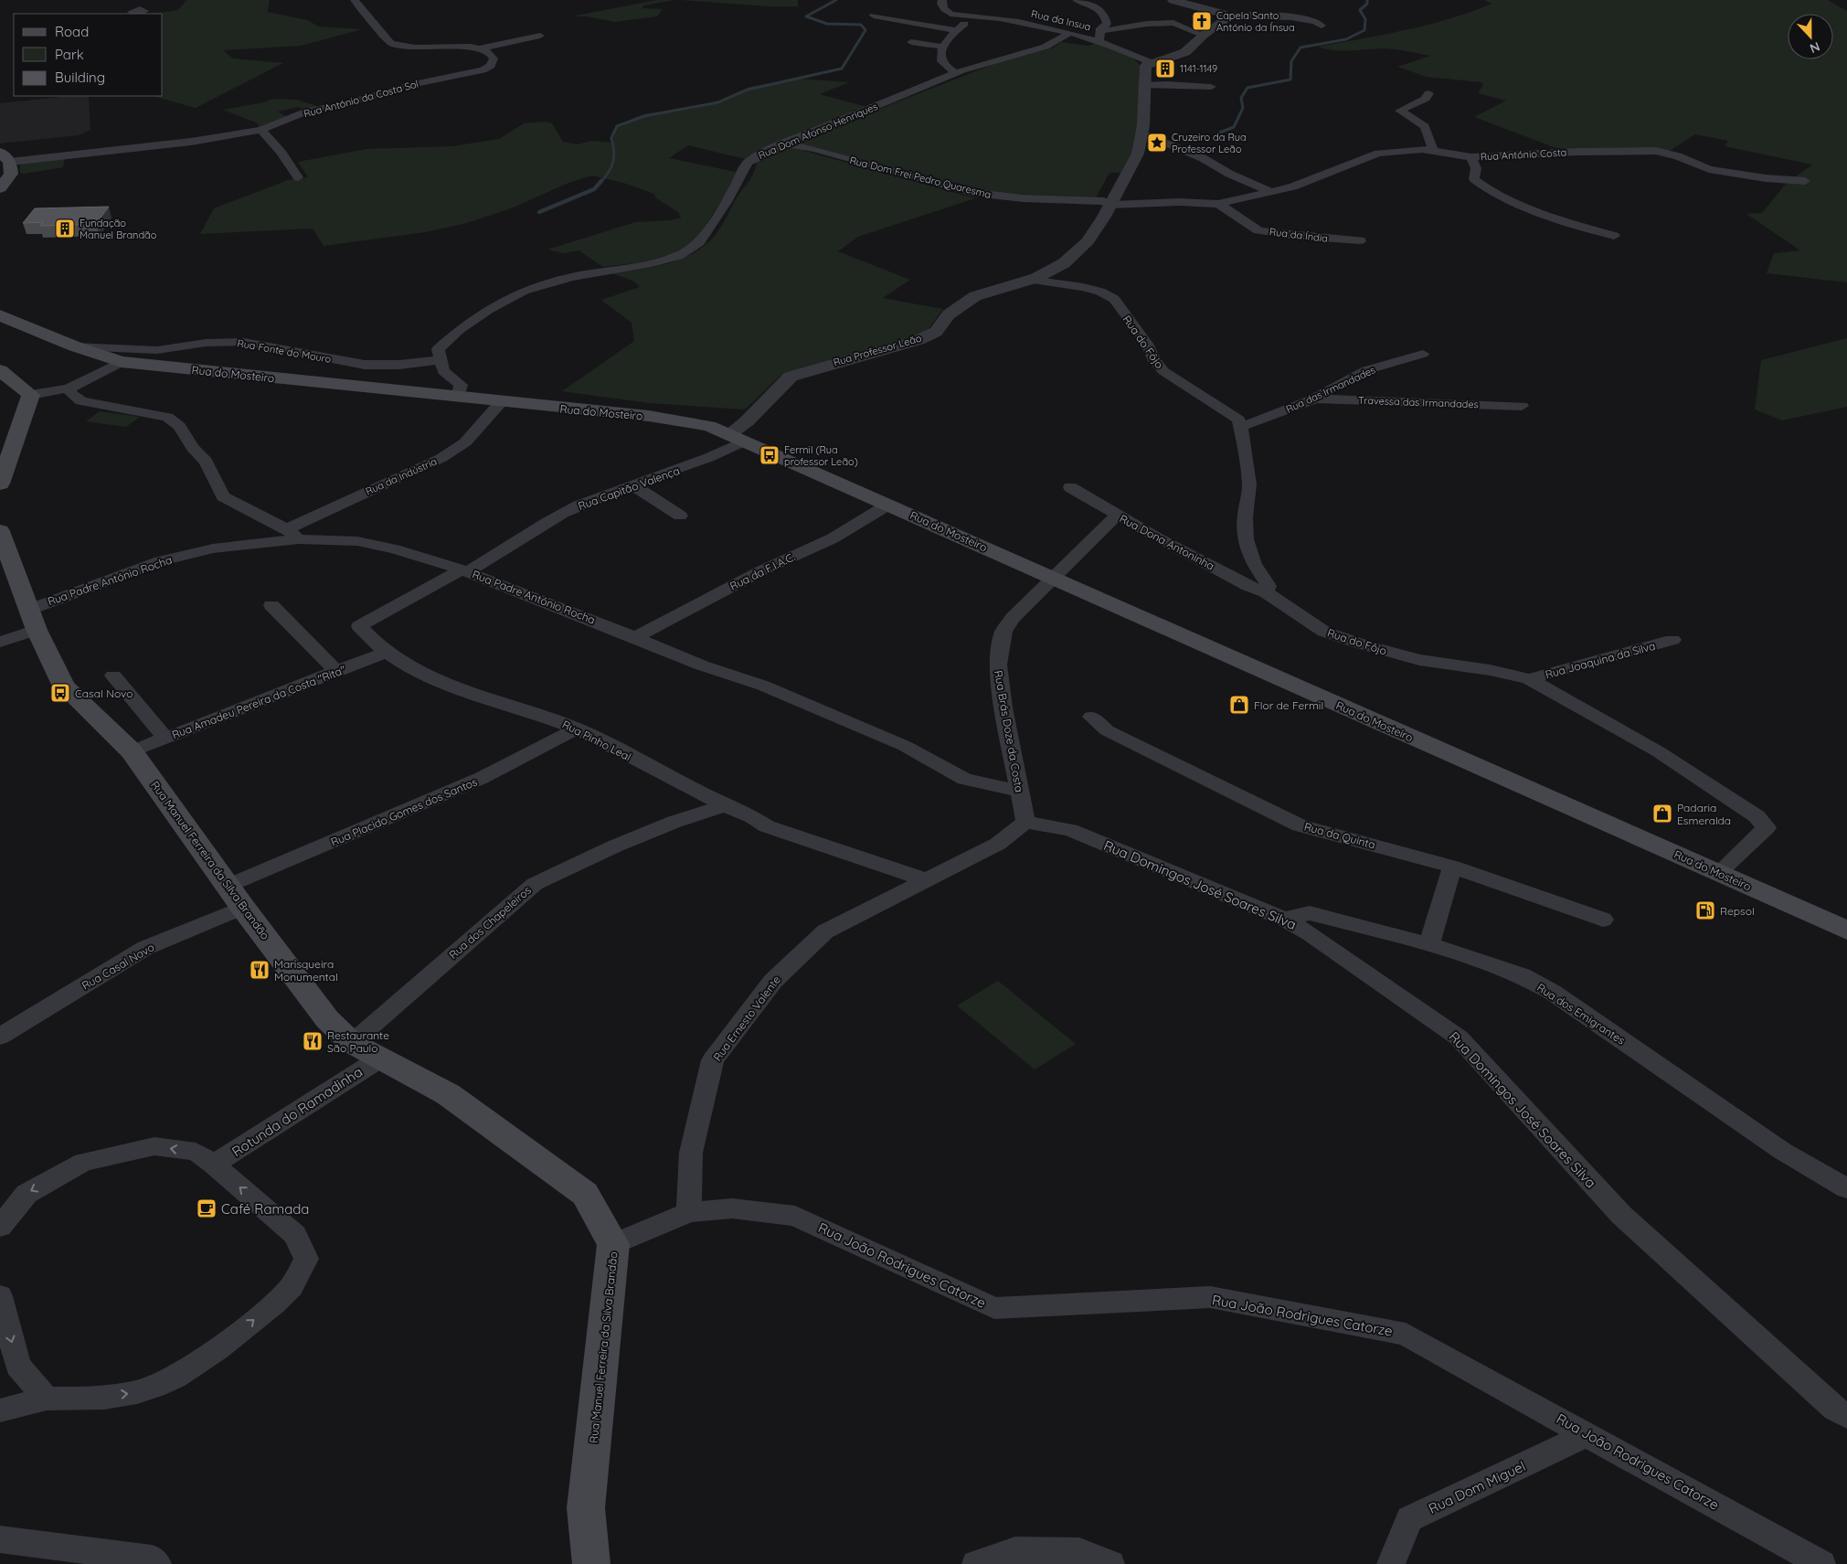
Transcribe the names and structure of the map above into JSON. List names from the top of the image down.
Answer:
{
  "streets": {
    "main road": ["Rua do Mosteiro", "Rua Manuel Ferreira da Silva Brandão"],
    "street": [
      "Rua da Insua",
      "Rua António da Costa Sol",
      "Rua Dom Afonso Henriques",
      "Rua António Costa",
      "Rua Dom Frei Pedro Quaresma",
      "Rua da Índia",
      "Rua do Fôjo",
      "Rua Professor Leão",
      "Rua Fonte do Mouro",
      "Rua das Irmandades",
      "Travessa das Irmandades",
      "Rua da Indústria",
      "Rua Capitão Valença",
      "Rua Dona Antoninha",
      "Rua da F.I.A.C.",
      "Rua Padre António Rocha",
      "Rua Joaquina da Silva",
      "Rua Amadeu Pereira da Costa \"Rita\"",
      "Rua Brás Doze da Costa",
      "Rua Pinho Leal",
      "Rua Placido Gomes dos Santos",
      "Rua da Quinta",
      "Rua Domingos José Soares Silva",
      "Rua dos Chapeleiros",
      "Rua Casal Novo",
      "Rua dos Emigrantes",
      "Rua Ernesto Valente",
      "Rotunda do Ramadinha",
      "Rua João Rodrigues Catorze",
      "Rua Dom Miguel"
    ]
  },
  "crossings": [
    ["Rua da Insua", "Rua Dom Afonso Henriques"],
    ["Rua da Insua", "Rua Professor Leão"],
    ["Rua Dom Afonso Henriques", "Rua Dom Frei Pedro Quaresma"],
    ["Rua Dom Afonso Henriques", "Rua Fonte do Mouro"],
    ["Rua António Costa", "Rua Dom Frei Pedro Quaresma"],
    ["Rua António Costa", "Rua da Índia"],
    ["Rua António Costa", "Rua Professor Leão"],
    ["Rua Dom Frei Pedro Quaresma", "Rua Professor Leão"],
    ["Rua do Fôjo", "Rua Professor Leão"],
    ["Rua do Fôjo", "Rua do Mosteiro"],
    ["Rua do Fôjo", "Rua das Irmandades"],
    ["Rua do Fôjo", "Rua Dona Antoninha"],
    ["Rua do Fôjo", "Rua Joaquina da Silva"],
    ["Rua Professor Leão", "Rua do Mosteiro"],
    ["Rua Professor Leão", "Rua Capitão Valença"],
    ["Rua Fonte do Mouro", "Rua do Mosteiro"],
    ["Rua do Mosteiro", "Rua da Indústria"],
    ["Rua do Mosteiro", "Rua Capitão Valença"],
    ["Rua do Mosteiro", "Rua da F.I.A.C."],
    ["Rua do Mosteiro", "Rua Brás Doze da Costa"],
    ["Rua das Irmandades", "Travessa das Irmandades"],
    ["Rua da Indústria", "Rua Padre António Rocha"],
    ["Rua Capitão Valença", "Rua Padre António Rocha"],
    ["Rua Capitão Valença", "Rua Pinho Leal"],
    ["Rua Dona Antoninha", "Rua Brás Doze da Costa"],
    ["Rua da F.I.A.C.", "Rua Padre António Rocha"],
    ["Rua Padre António Rocha", "Rua Brás Doze da Costa"],
    ["Rua Padre António Rocha", "Rua Pinho Leal"],
    ["Rua Padre António Rocha", "Rua Manuel Ferreira da Silva Brandão"],
    ["Rua Amadeu Pereira da Costa \"Rita\"", "Rua Pinho Leal"],
    ["Rua Amadeu Pereira da Costa \"Rita\"", "Rua Manuel Ferreira da Silva Brandão"],
    ["Rua Brás Doze da Costa", "Rua Domingos José Soares Silva"],
    ["Rua Brás Doze da Costa", "Rua Ernesto Valente"],
    ["Rua Pinho Leal", "Rua Placido Gomes dos Santos"],
    ["Rua Pinho Leal", "Rua dos Chapeleiros"],
    ["Rua Pinho Leal", "Rua Ernesto Valente"],
    ["Rua Placido Gomes dos Santos", "Rua Manuel Ferreira da Silva Brandão"],
    ["Rua Placido Gomes dos Santos", "Rua Casal Novo"],
    ["Rua Manuel Ferreira da Silva Brandão", "Rua dos Chapeleiros"],
    ["Rua Manuel Ferreira da Silva Brandão", "Rua Casal Novo"],
    ["Rua Manuel Ferreira da Silva Brandão", "Rotunda do Ramadinha"],
    ["Rua Manuel Ferreira da Silva Brandão", "Rua João Rodrigues Catorze"],
    ["Rua Domingos José Soares Silva", "Rua dos Emigrantes"],
    ["Rua Domingos José Soares Silva", "Rua Ernesto Valente"],
    ["Rua Ernesto Valente", "Rua João Rodrigues Catorze"],
    ["Rua João Rodrigues Catorze", "Rua Dom Miguel"]
  ],
  "places": {
    "church": ["Capela Santo António da Ínsua"],
    "building": ["1141-1149", "Fundação Manuel Brandão"],
    "place": ["Cruzeiro da Rua Professor Leão"],
    "bus stop": ["Fermil (Rua professor Leão)", "Casal Novo"],
    "shop": ["Flor de Fermil", "Padaria Esmeralda"],
    "fuel station": ["Repsol"],
    "restaurant": ["Marisqueira Monumental", "Restaurante São Paulo"],
    "cafe": ["Café Ramada"]
  },
  "legend": ["Road", "Park", "Building"],
  "north": "bottom"
}
